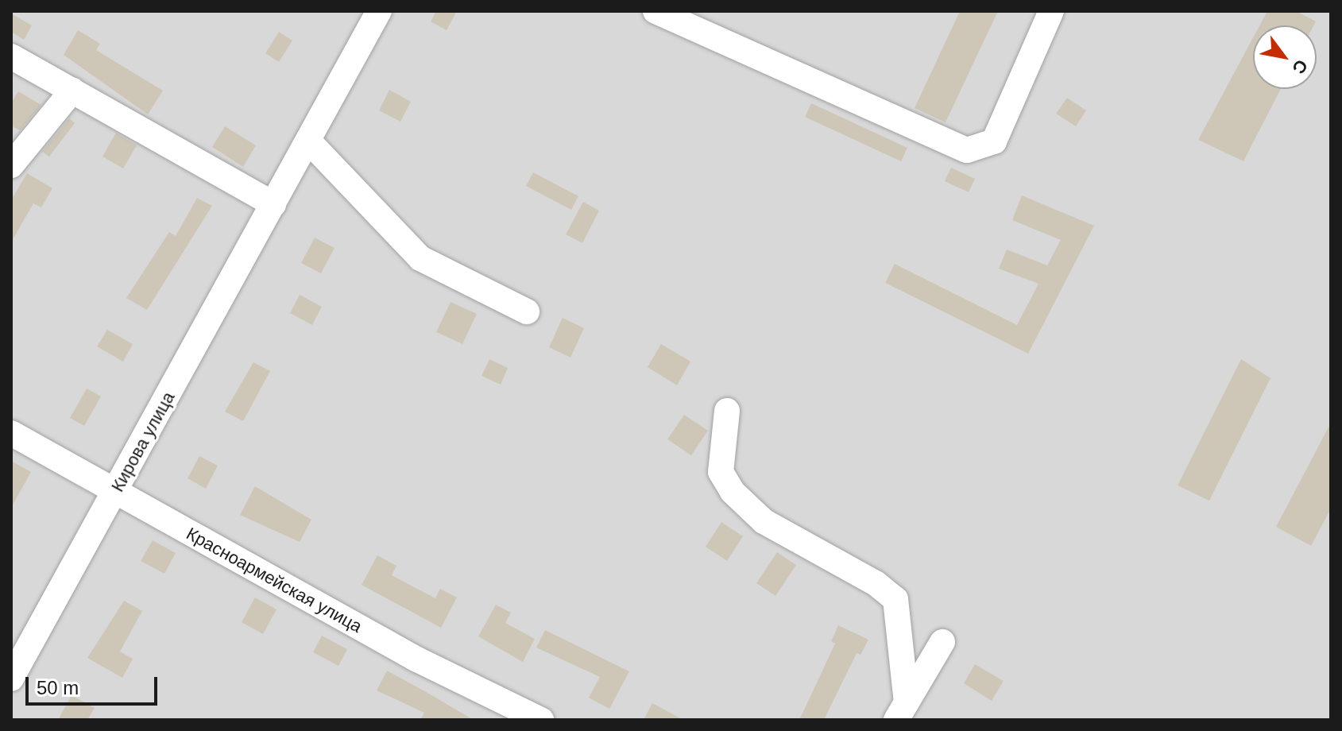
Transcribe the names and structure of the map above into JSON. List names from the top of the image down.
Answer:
{
  "streets": {
    "street": ["Кирова улица", "Красноармейская улица"]
  },
  "crossings": [
    ["Кирова улица", "Красноармейская улица"]
  ],
  "scale_bar": "50 m",
  "north": "bottom right"
}
